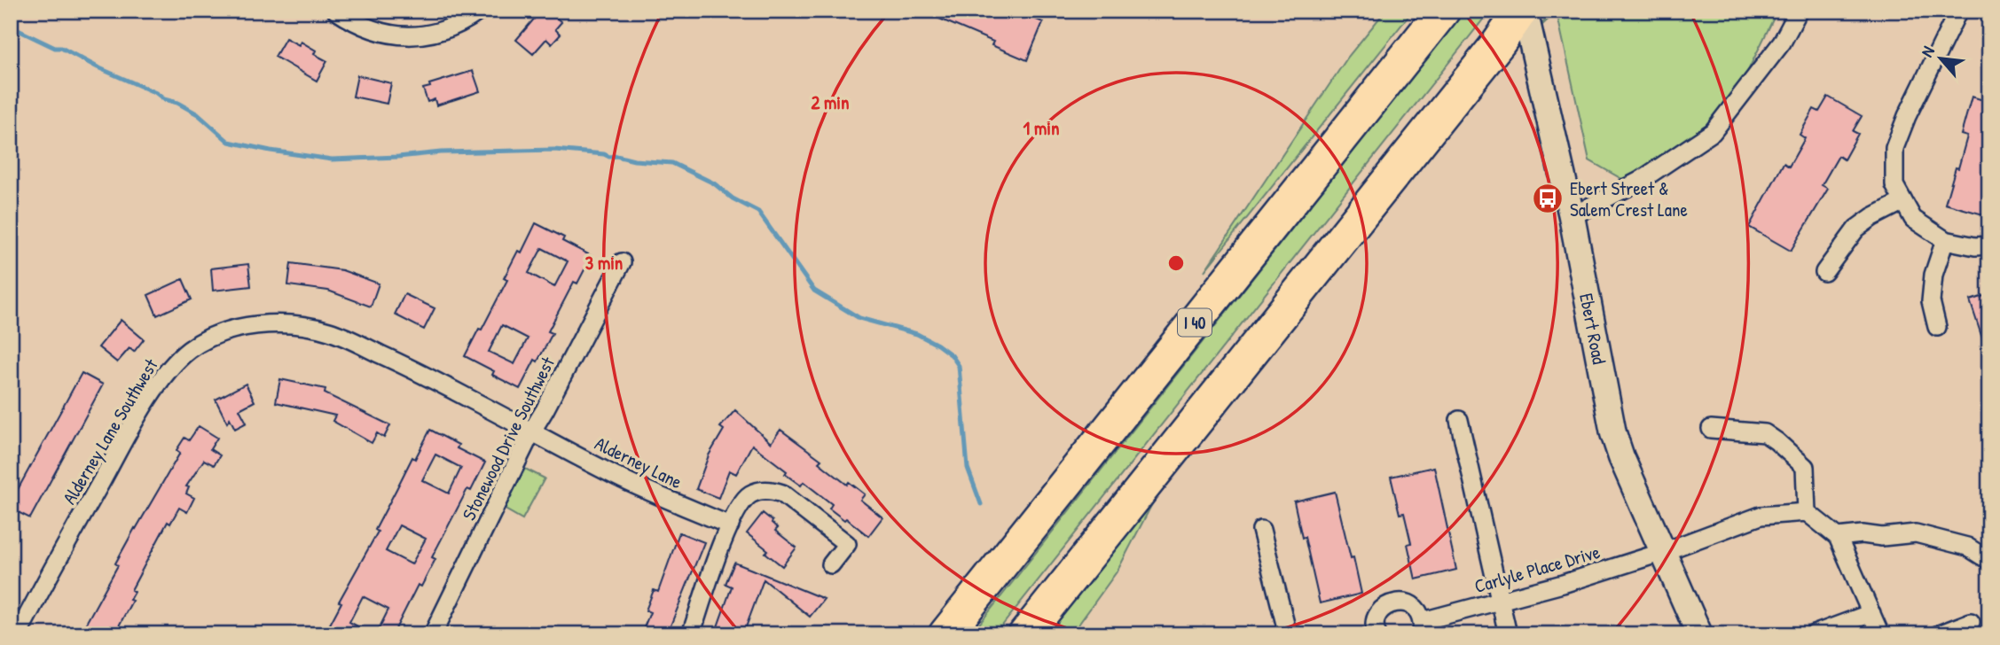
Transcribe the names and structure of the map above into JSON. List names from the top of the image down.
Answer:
{
  "streets": {
    "highway": ["I 40"],
    "main road": ["Ebert Road"],
    "street": [
      "Alderney Lane Southwest",
      "Stonewood Drive Southwest",
      "Alderney Lane",
      "Carlyle Place Drive"
    ]
  },
  "crossings": [
    ["Ebert Road", "Carlyle Place Drive"],
    ["Alderney Lane Southwest", "Stonewood Drive Southwest"],
    ["Alderney Lane Southwest", "Alderney Lane"],
    ["Stonewood Drive Southwest", "Alderney Lane"]
  ],
  "places": {
    "bus stop": ["Ebert Street & Salem Crest Lane"]
  },
  "north": "top left",
  "rings": ["2 min", "1 min", "3 min"]
}
